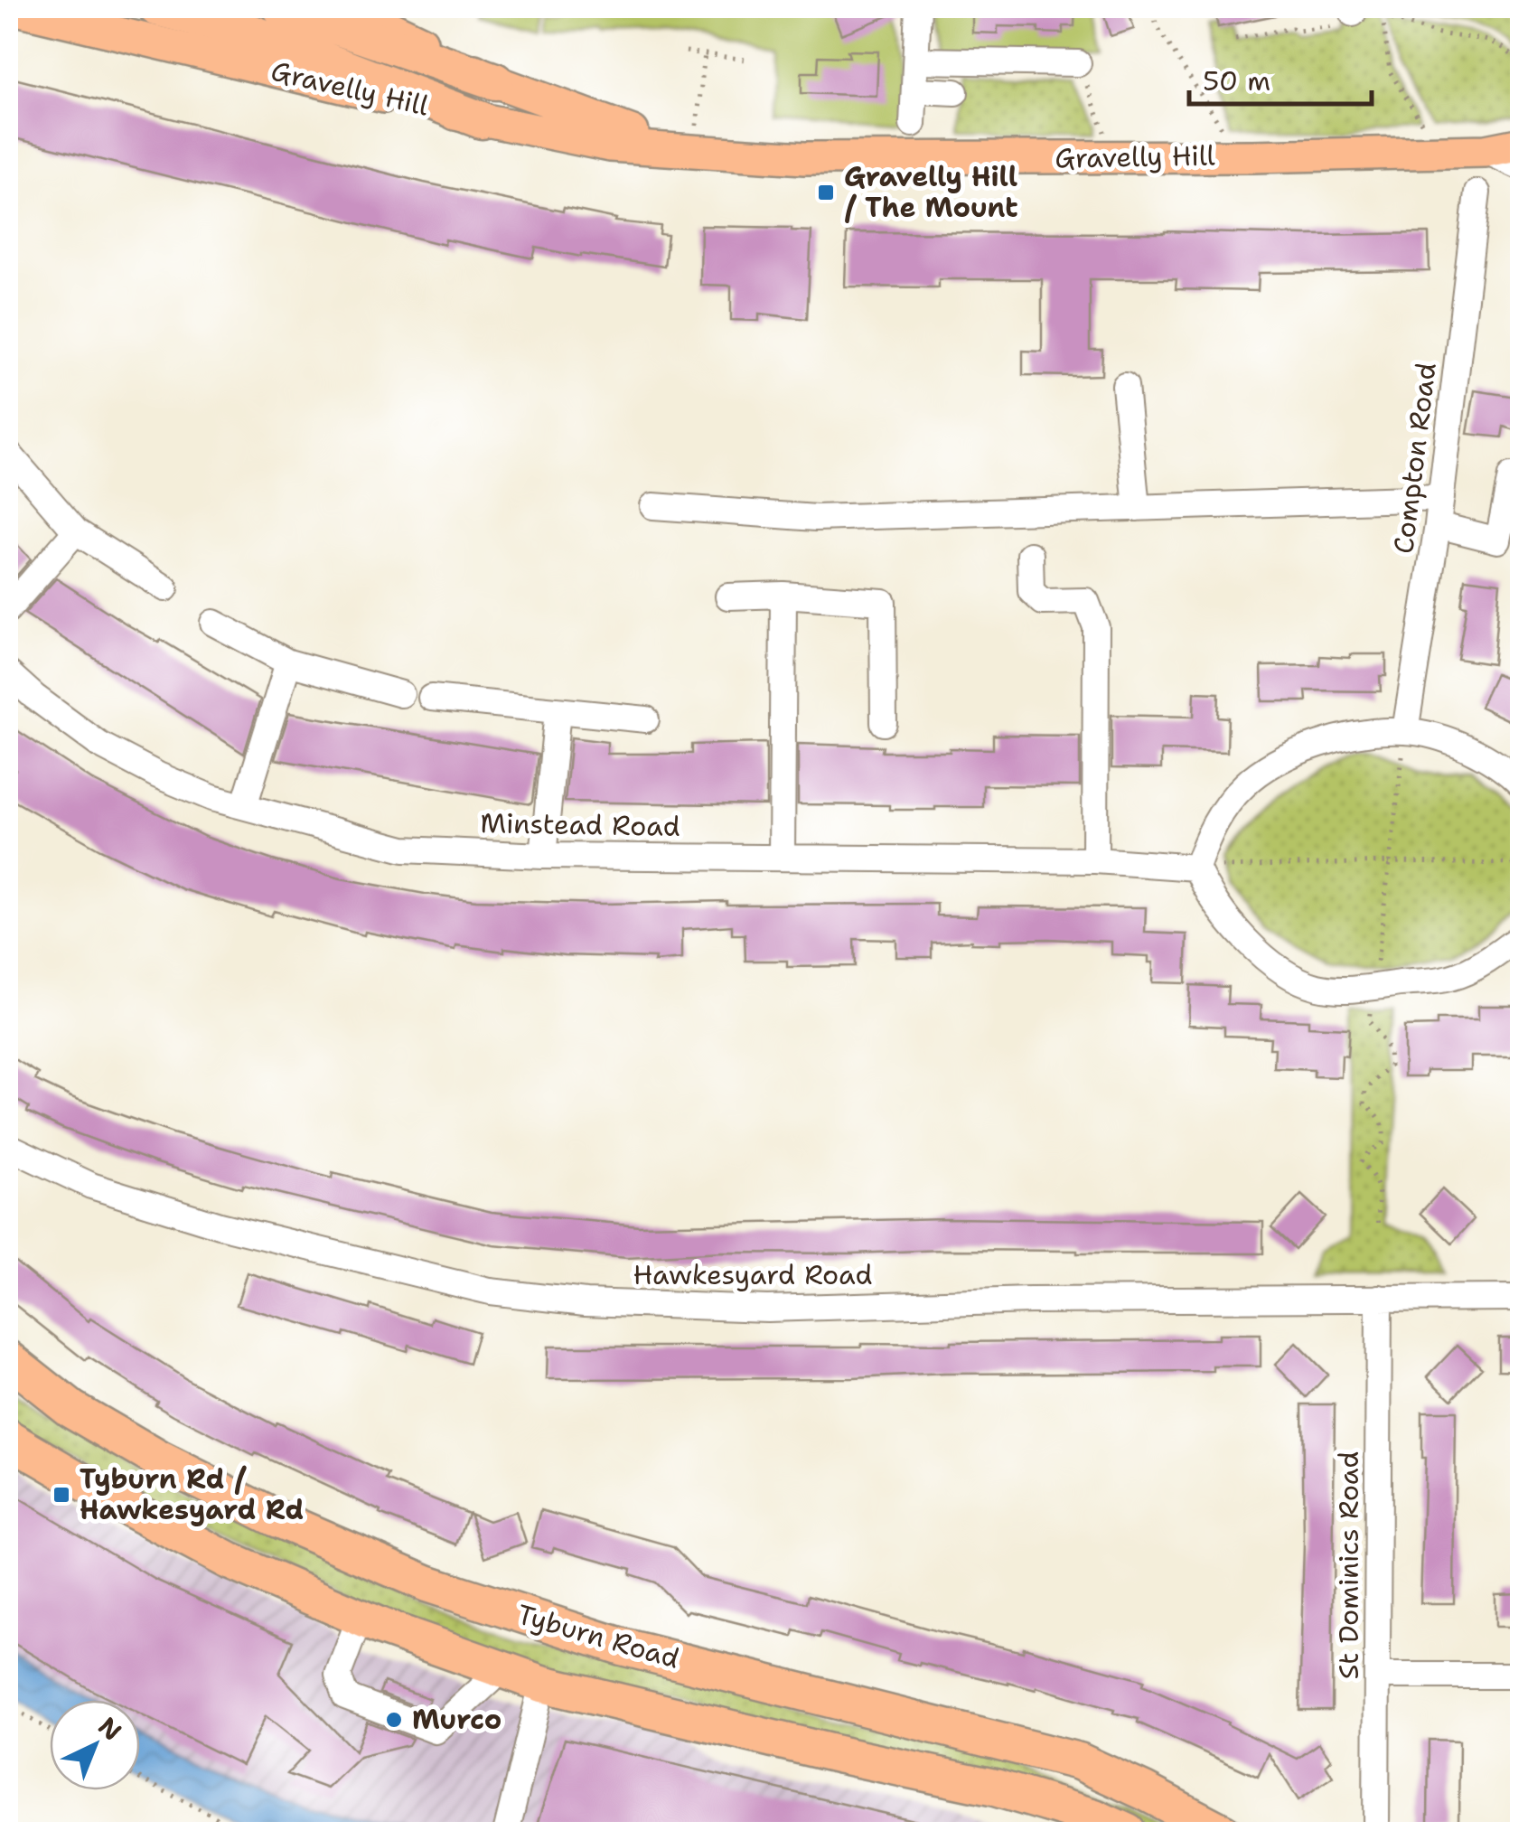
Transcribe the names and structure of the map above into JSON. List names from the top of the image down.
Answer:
{
  "streets": {
    "highway": ["Tyburn Road"],
    "main road": ["Gravelly Hill"],
    "street": [
      "Compton Road",
      "Minstead Road",
      "Hawkesyard Road",
      "St Dominics Road"
    ]
  },
  "crossings": [
    ["Hawkesyard Road", "St Dominics Road"]
  ],
  "places": {
    "transit": ["Gravelly Hill / The Mount", "Tyburn Rd / Hawkesyard Rd"],
    "other": ["Murco"]
  },
  "scale_bar": "50 m",
  "north": "top right"
}
